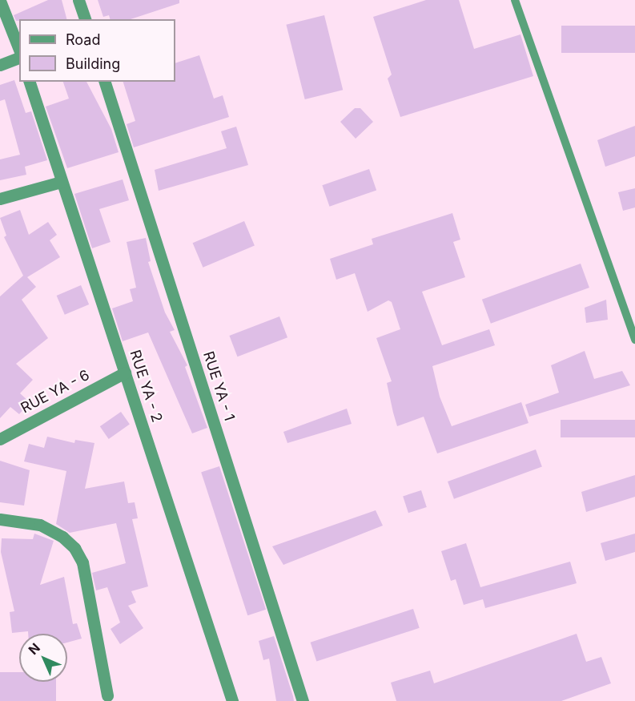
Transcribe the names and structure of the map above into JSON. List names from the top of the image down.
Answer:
{
  "streets": {
    "street": ["RUE YA - 2", "RUE YA - 1", "RUE YA - 6"]
  },
  "crossings": [
    ["RUE YA - 2", "RUE YA - 6"]
  ],
  "legend": ["Road", "Building"],
  "north": "top left"
}
